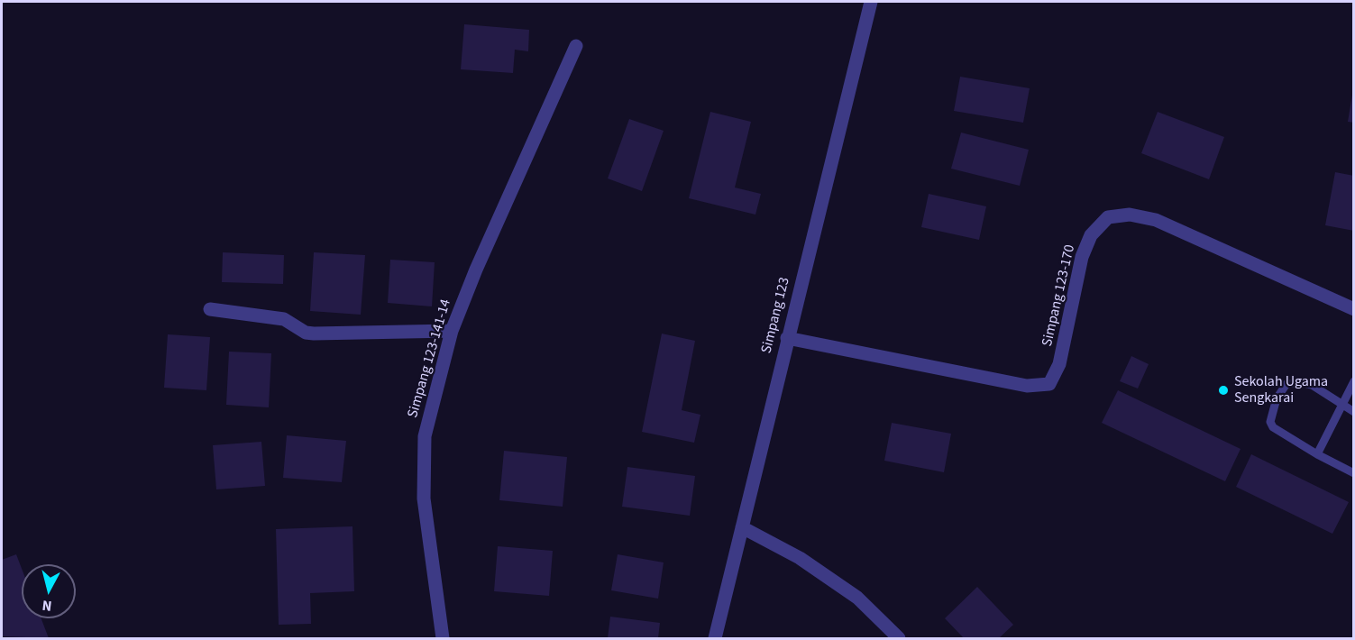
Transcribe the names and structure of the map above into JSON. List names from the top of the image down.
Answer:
{
  "streets": {
    "street": ["Simpang 123-170", "Simpang 123", "Simpang 123-141-14"]
  },
  "crossings": [
    ["Simpang 123-170", "Simpang 123"]
  ],
  "places": ["Sekolah Ugama Sengkarai"],
  "north": "bottom"
}
